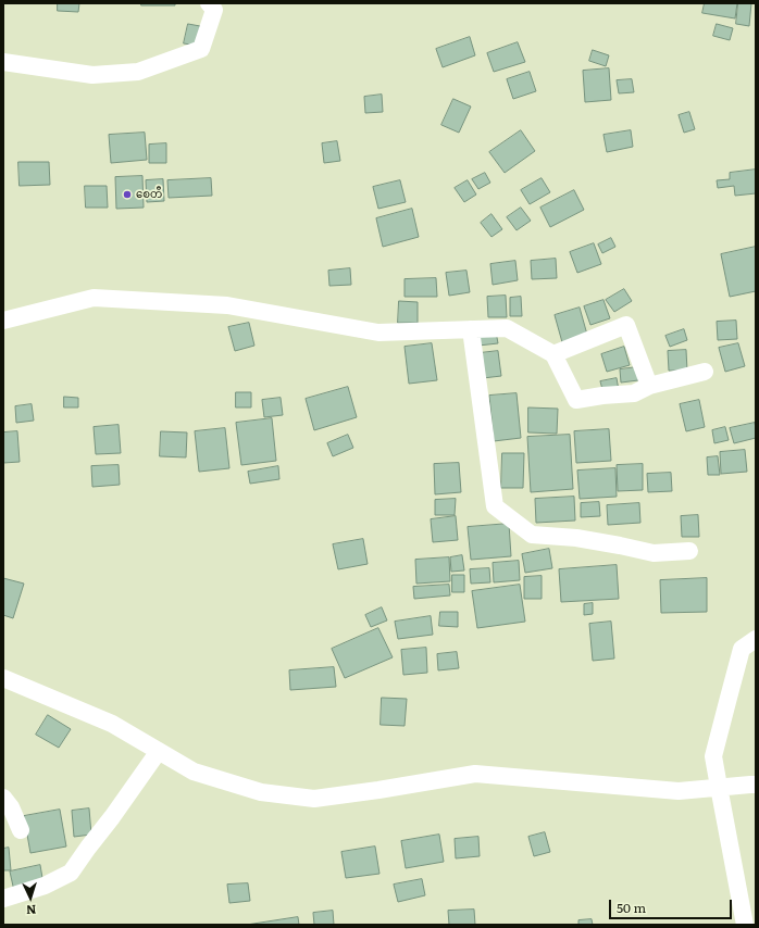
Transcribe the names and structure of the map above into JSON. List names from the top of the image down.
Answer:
{
  "places": ["စေတီ"],
  "scale_bar": "50 m",
  "north": "bottom"
}
